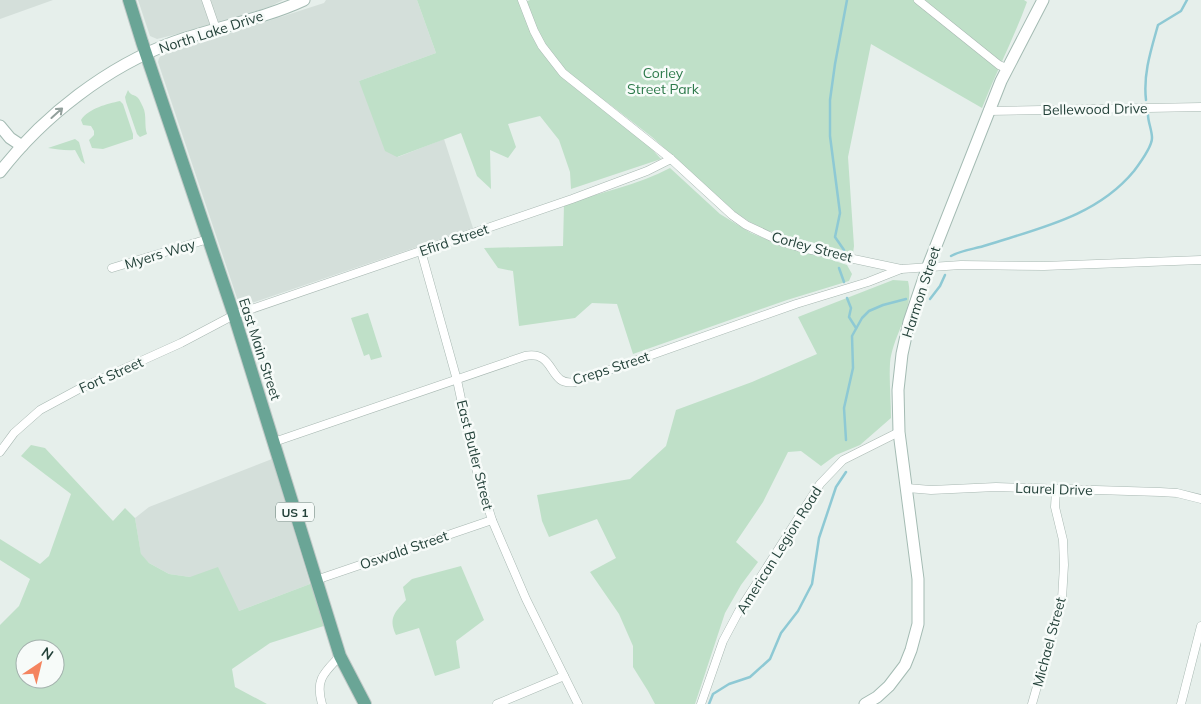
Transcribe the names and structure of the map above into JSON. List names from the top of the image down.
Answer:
{
  "streets": {
    "main road": ["East Main Street", "US 1"],
    "street": [
      "North Lake Drive",
      "Bellewood Drive",
      "Efird Street",
      "Corley Street",
      "Myers Way",
      "Harmon Street",
      "Creps Street",
      "Fort Street",
      "East Butler Street",
      "Laurel Drive",
      "Oswald Street",
      "American Legion Road",
      "Michael Street"
    ]
  },
  "crossings": [
    ["North Lake Drive", "East Main Street"],
    ["Bellewood Drive", "Harmon Street"],
    ["Efird Street", "Corley Street"],
    ["Efird Street", "East Main Street"],
    ["Efird Street", "Fort Street"],
    ["Efird Street", "East Butler Street"],
    ["Corley Street", "Harmon Street"],
    ["Corley Street", "Creps Street"],
    ["Myers Way", "East Main Street"],
    ["Harmon Street", "Laurel Drive"],
    ["Harmon Street", "American Legion Road"],
    ["East Main Street", "Creps Street"],
    ["East Main Street", "Fort Street"],
    ["East Main Street", "Oswald Street"],
    ["Creps Street", "East Butler Street"],
    ["East Butler Street", "Oswald Street"],
    ["Laurel Drive", "Michael Street"]
  ],
  "one_way": ["North Lake Drive"],
  "parks": ["Corley Street Park"],
  "north": "top right"
}
